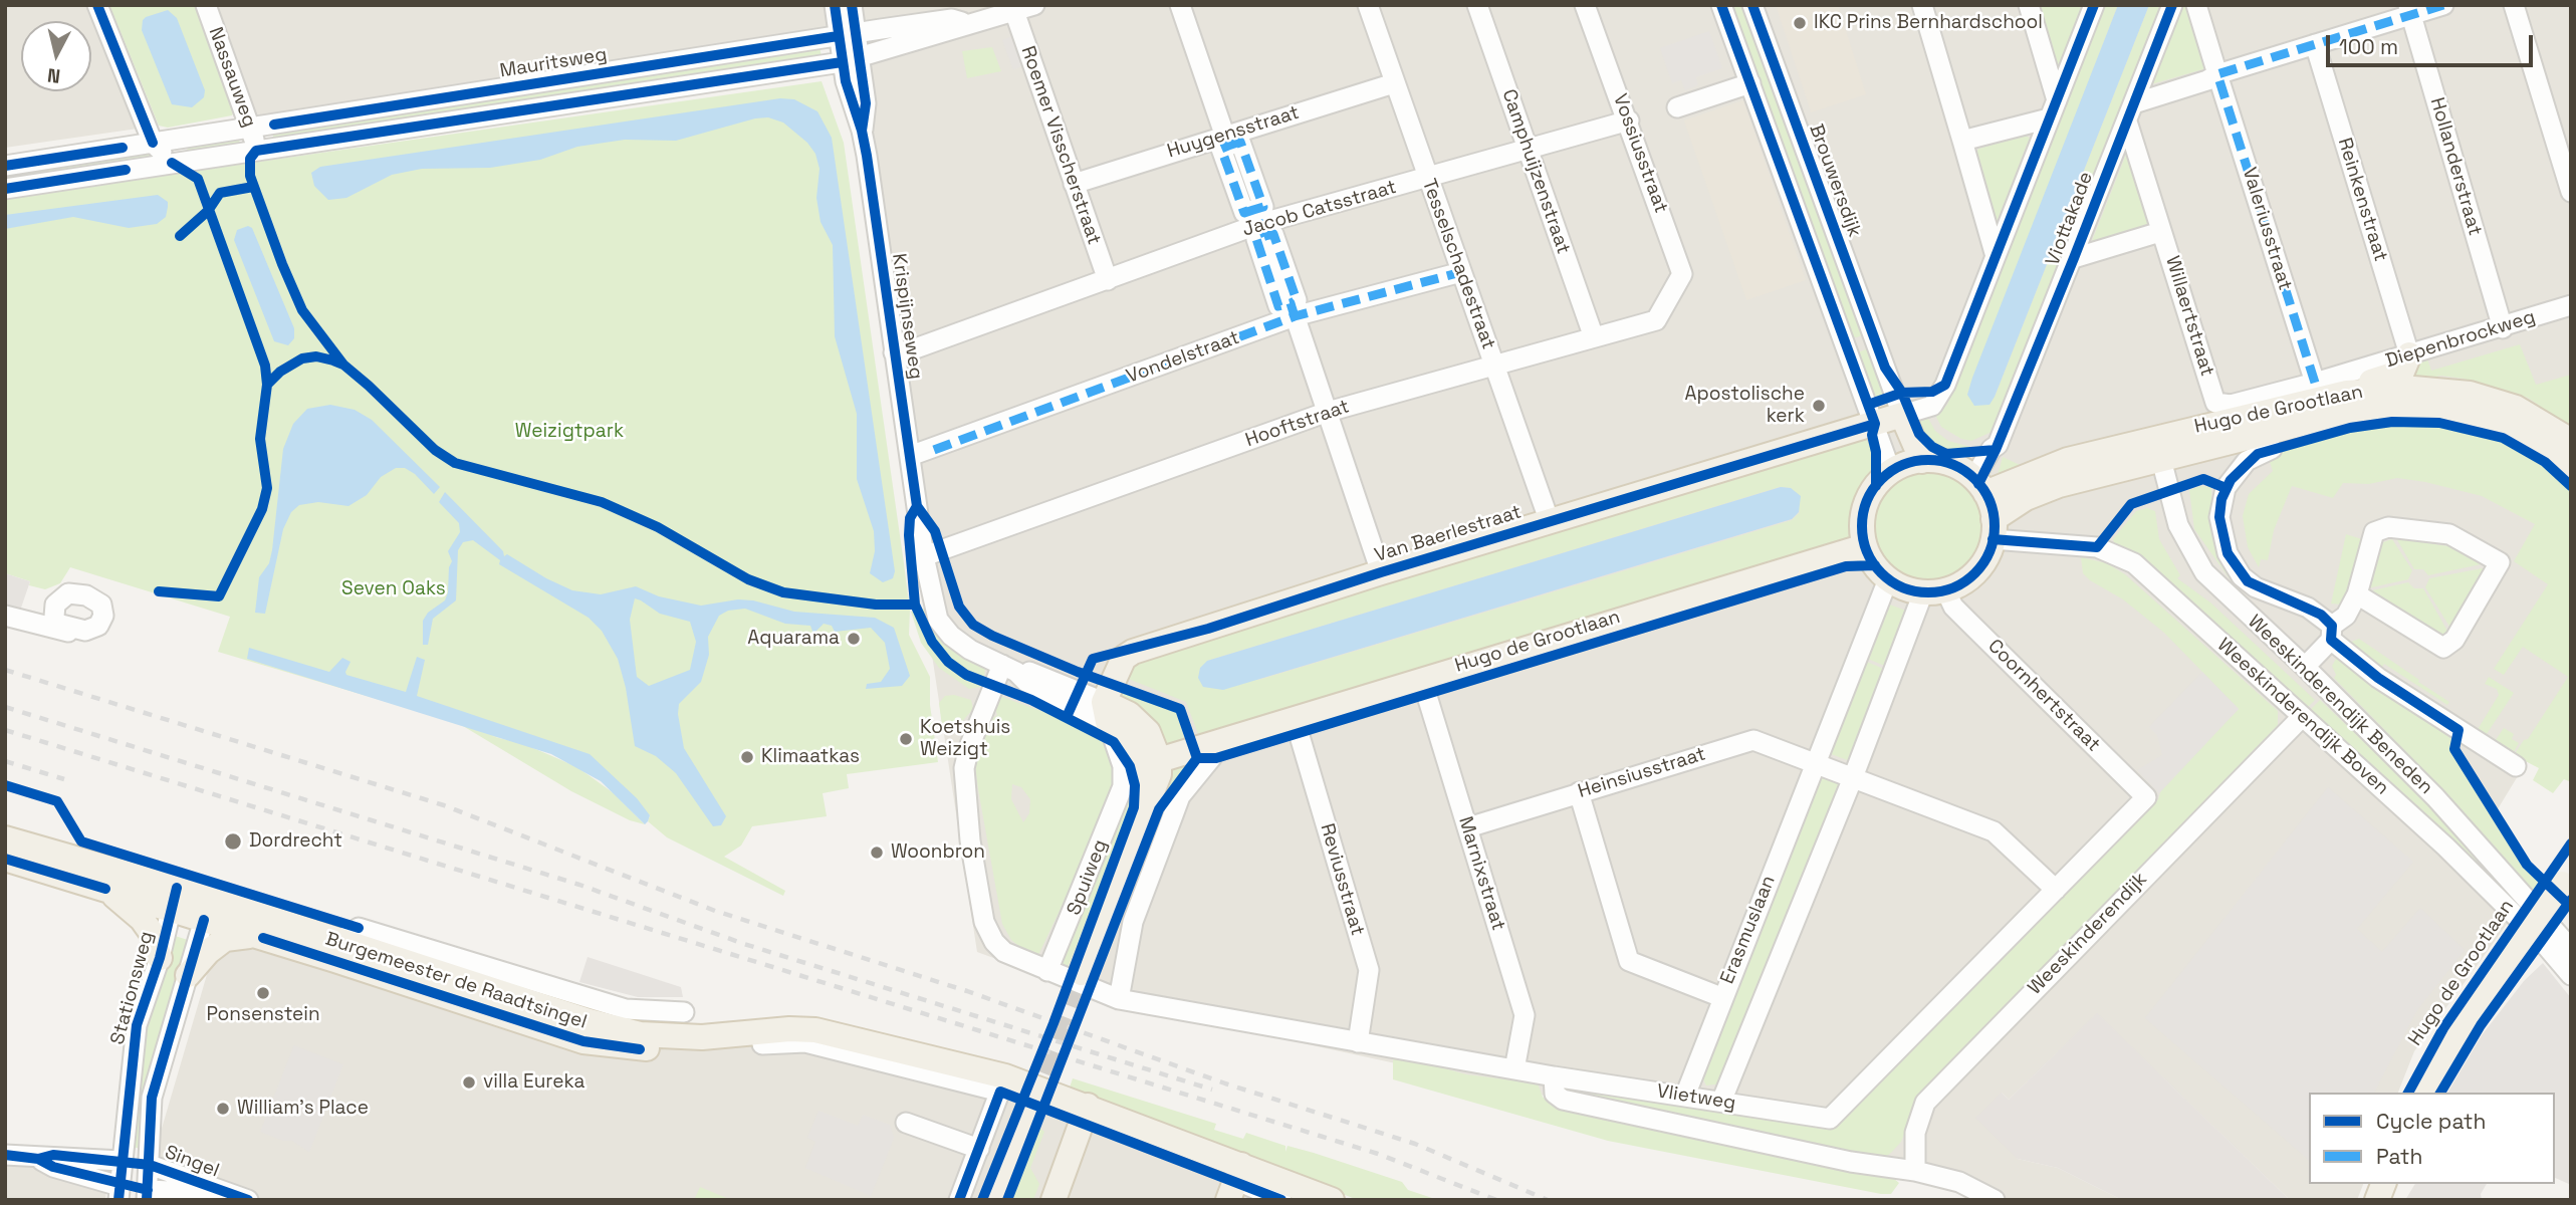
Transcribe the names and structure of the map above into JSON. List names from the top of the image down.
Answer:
{
  "streets": {
    "main road": [
      "Brouwersdijk",
      "Hugo de Grootlaan",
      "Van Baerlestraat",
      "Burgemeester de Raadtsingel"
    ],
    "street": [
      "Mauritsweg",
      "Nassauweg",
      "Huygensstraat",
      "Roemer Visscherstraat",
      "Vossiusstraat",
      "Hollanderstraat",
      "Camphuijzenstraat",
      "Reinkenstraat",
      "Jacob Catsstraat",
      "Viottakade",
      "Valeriusstraat",
      "Tesselschadestraat",
      "Krispijnseweg",
      "Willaertstraat",
      "Diepenbrockweg",
      "Vondelstraat",
      "Hooftstraat",
      "Coornhertstraat",
      "Weeskinderendijk Beneden",
      "Weeskinderendijk Boven",
      "Heinsiusstraat",
      "Marnixstraat",
      "Reviusstraat",
      "Erasmuslaan",
      "Weeskinderendijk",
      "Stationsweg",
      "Vlietweg",
      "Singel"
    ],
    "cycle path": ["Spuiweg"]
  },
  "crossings": [
    ["Mauritsweg", "Nassauweg"],
    ["Mauritsweg", "Krispijnseweg"],
    ["Huygensstraat", "Roemer Visscherstraat"],
    ["Huygensstraat", "Tesselschadestraat"],
    ["Roemer Visscherstraat", "Jacob Catsstraat"],
    ["Vossiusstraat", "Jacob Catsstraat"],
    ["Vossiusstraat", "Hooftstraat"],
    ["Hollanderstraat", "Diepenbrockweg"],
    ["Camphuijzenstraat", "Jacob Catsstraat"],
    ["Camphuijzenstraat", "Hooftstraat"],
    ["Brouwersdijk", "Viottakade"],
    ["Brouwersdijk", "Hugo de Grootlaan"],
    ["Brouwersdijk", "Van Baerlestraat"],
    ["Brouwersdijk", "Coornhertstraat"],
    ["Brouwersdijk", "Weeskinderendijk Boven"],
    ["Brouwersdijk", "Erasmuslaan"],
    ["Reinkenstraat", "Diepenbrockweg"],
    ["Jacob Catsstraat", "Tesselschadestraat"],
    ["Jacob Catsstraat", "Krispijnseweg"],
    ["Viottakade", "Willaertstraat"],
    ["Viottakade", "Hugo de Grootlaan"],
    ["Viottakade", "Coornhertstraat"],
    ["Viottakade", "Weeskinderendijk Boven"],
    ["Viottakade", "Erasmuslaan"],
    ["Valeriusstraat", "Diepenbrockweg"],
    ["Tesselschadestraat", "Vondelstraat"],
    ["Tesselschadestraat", "Hooftstraat"],
    ["Tesselschadestraat", "Van Baerlestraat"],
    ["Krispijnseweg", "Vondelstraat"],
    ["Krispijnseweg", "Hooftstraat"],
    ["Krispijnseweg", "Van Baerlestraat"],
    ["Krispijnseweg", "Vlietweg"],
    ["Willaertstraat", "Diepenbrockweg"],
    ["Hugo de Grootlaan", "Coornhertstraat"],
    ["Hugo de Grootlaan", "Weeskinderendijk Beneden"],
    ["Hugo de Grootlaan", "Weeskinderendijk Boven"],
    ["Hugo de Grootlaan", "Marnixstraat"],
    ["Hugo de Grootlaan", "Reviusstraat"],
    ["Hugo de Grootlaan", "Erasmuslaan"],
    ["Coornhertstraat", "Weeskinderendijk Boven"],
    ["Coornhertstraat", "Erasmuslaan"],
    ["Coornhertstraat", "Vlietweg"],
    ["Weeskinderendijk Boven", "Erasmuslaan"],
    ["Weeskinderendijk Boven", "Weeskinderendijk"],
    ["Heinsiusstraat", "Marnixstraat"],
    ["Heinsiusstraat", "Erasmuslaan"],
    ["Marnixstraat", "Vlietweg"],
    ["Reviusstraat", "Vlietweg"],
    ["Erasmuslaan", "Vlietweg"],
    ["Burgemeester de Raadtsingel", "Stationsweg"]
  ],
  "parks": ["Weizigtpark", "Seven Oaks"],
  "places": [
    "IKC Prins Bernhardschool",
    "Apostolische kerk",
    "Aquarama",
    "Koetshuis Weizigt",
    "Klimaatkas",
    "Dordrecht",
    "Woonbron",
    "Ponsenstein",
    "villa Eureka",
    "William's Place"
  ],
  "legend": ["Cycle path", "Path"],
  "scale_bar": "100 m",
  "north": "bottom"
}
